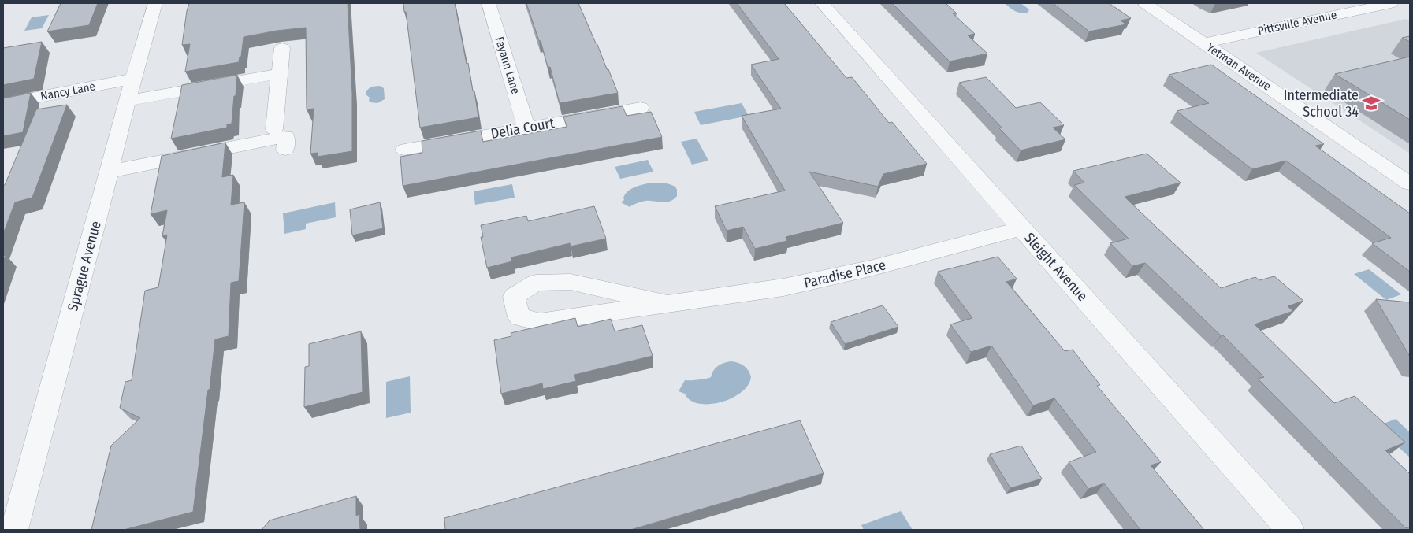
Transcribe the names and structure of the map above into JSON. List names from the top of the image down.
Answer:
{
  "streets": {
    "street": [
      "Pittsville Avenue",
      "Fayann Lane",
      "Yetman Avenue",
      "Nancy Lane",
      "Delia Court",
      "Sprague Avenue",
      "Sleight Avenue",
      "Paradise Place"
    ]
  },
  "crossings": [
    ["Pittsville Avenue", "Yetman Avenue"],
    ["Fayann Lane", "Delia Court"],
    ["Nancy Lane", "Sprague Avenue"],
    ["Sleight Avenue", "Paradise Place"]
  ],
  "places": {
    "school or university": ["Intermediate School 34"]
  }
}
